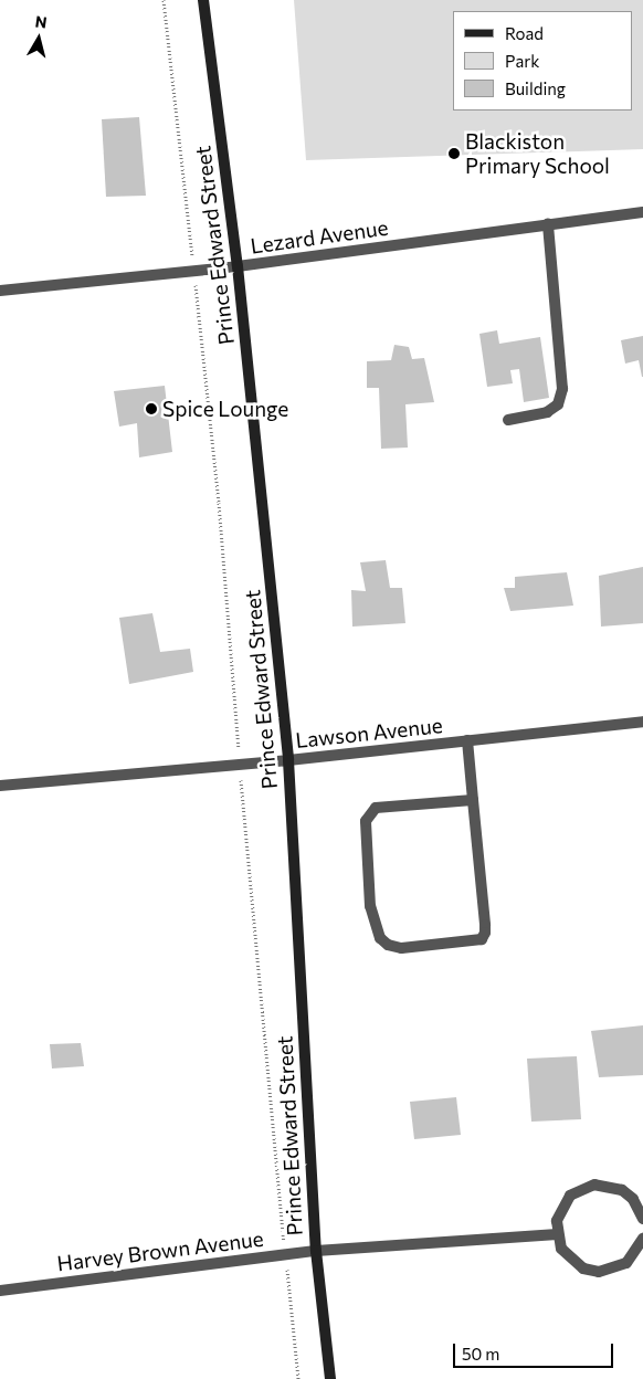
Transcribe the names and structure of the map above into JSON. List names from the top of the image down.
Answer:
{
  "streets": {
    "main road": ["Prince Edward Street"],
    "street": ["Lezard Avenue", "Lawson Avenue", "Harvey Brown Avenue"]
  },
  "crossings": [
    ["Lezard Avenue", "Prince Edward Street"],
    ["Prince Edward Street", "Lawson Avenue"],
    ["Prince Edward Street", "Harvey Brown Avenue"]
  ],
  "places": ["Blackiston Primary School", "Spice Lounge"],
  "legend": ["Road", "Park", "Building"],
  "scale_bar": "50 m",
  "north": "top"
}
